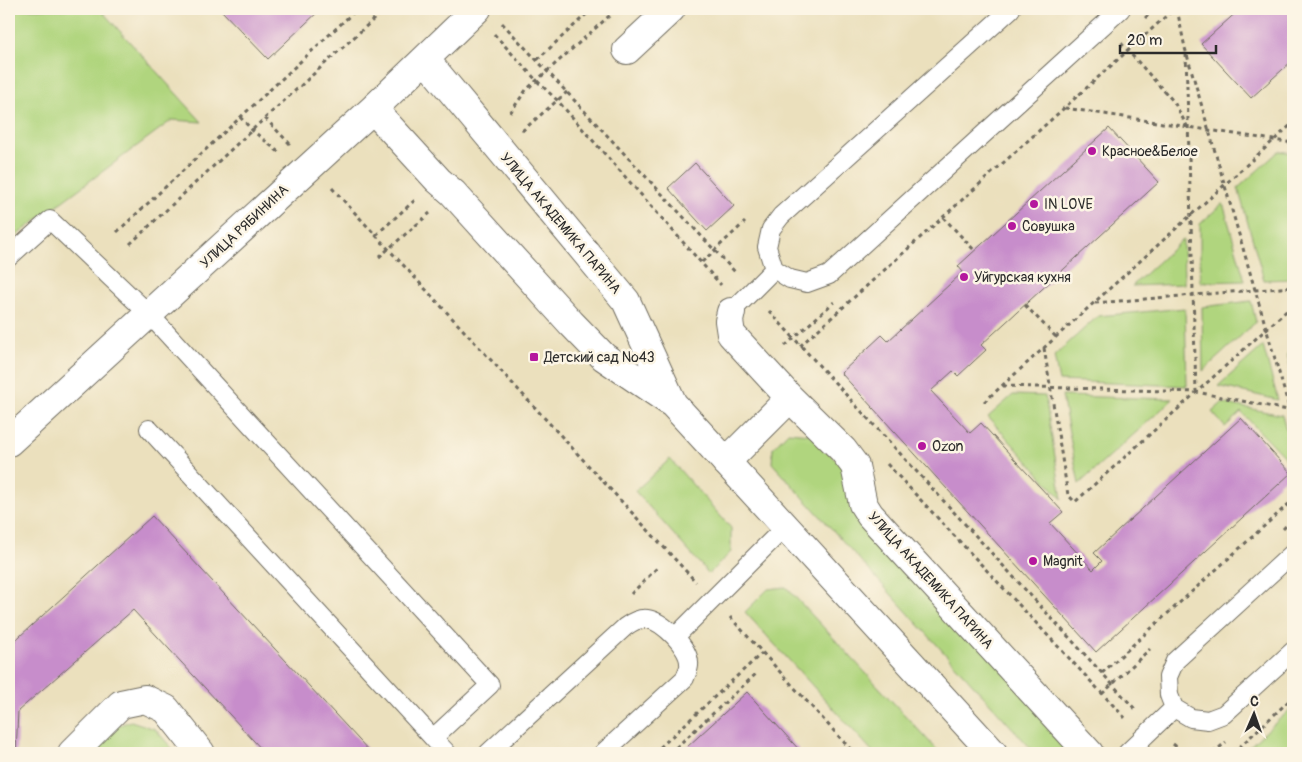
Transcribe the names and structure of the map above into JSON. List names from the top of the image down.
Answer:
{
  "streets": {
    "street": ["УЛИЦА АКАДЕМИКА ПАРИНА", "УЛИЦА РЯБИНИНА"]
  },
  "crossings": [
    ["УЛИЦА АКАДЕМИКА ПАРИНА", "УЛИЦА РЯБИНИНА"]
  ],
  "places": {
    "other": [
      "Красное&Белое",
      "IN LOVE",
      "Совушка",
      "Уйгурская кухня",
      "Ozon",
      "Magnit"
    ],
    "transit": ["Детский сад №43"]
  },
  "scale_bar": "20 m",
  "north": "top"
}
